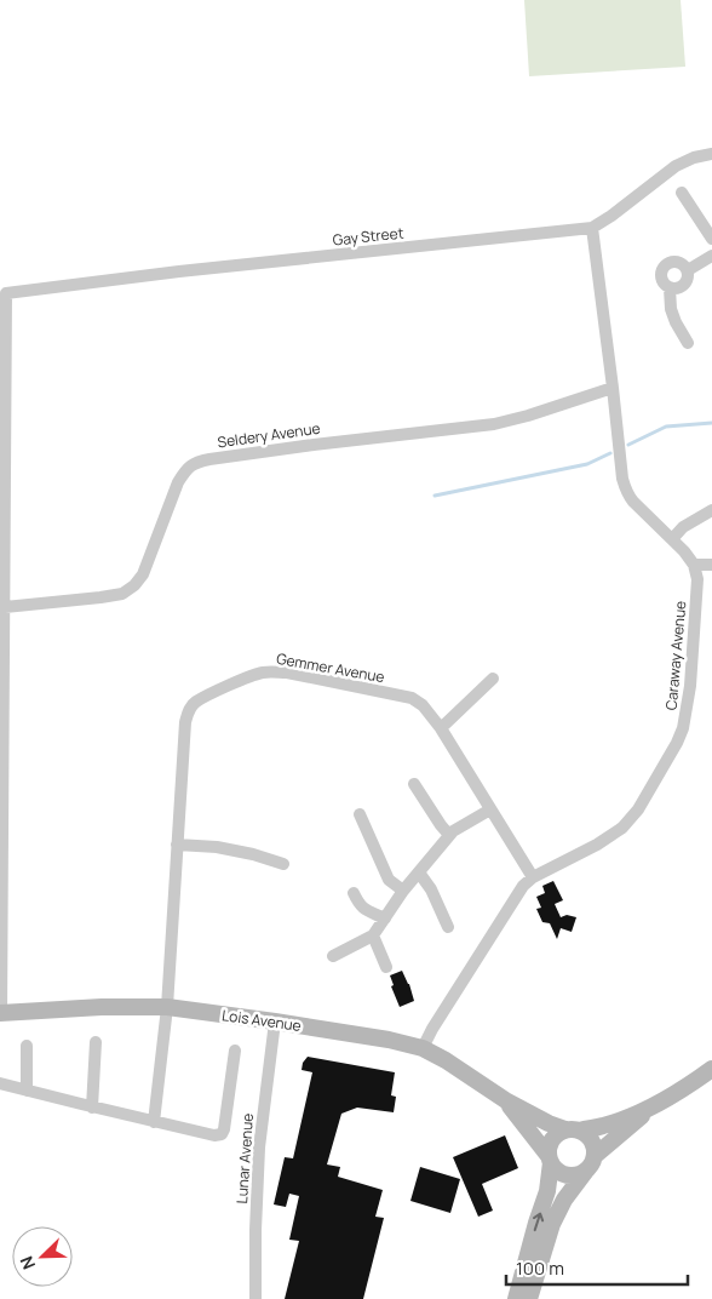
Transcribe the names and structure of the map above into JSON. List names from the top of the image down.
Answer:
{
  "streets": {
    "street": [
      "Gay Street",
      "Seldery Avenue",
      "Caraway Avenue",
      "Gemmer Avenue",
      "Lois Avenue",
      "Lunar Avenue"
    ]
  },
  "crossings": [
    ["Caraway Avenue", "Gemmer Avenue"],
    ["Caraway Avenue", "Lois Avenue"],
    ["Gemmer Avenue", "Lois Avenue"],
    ["Lois Avenue", "Lunar Avenue"]
  ],
  "scale_bar": "100 m",
  "north": "bottom left"
}
